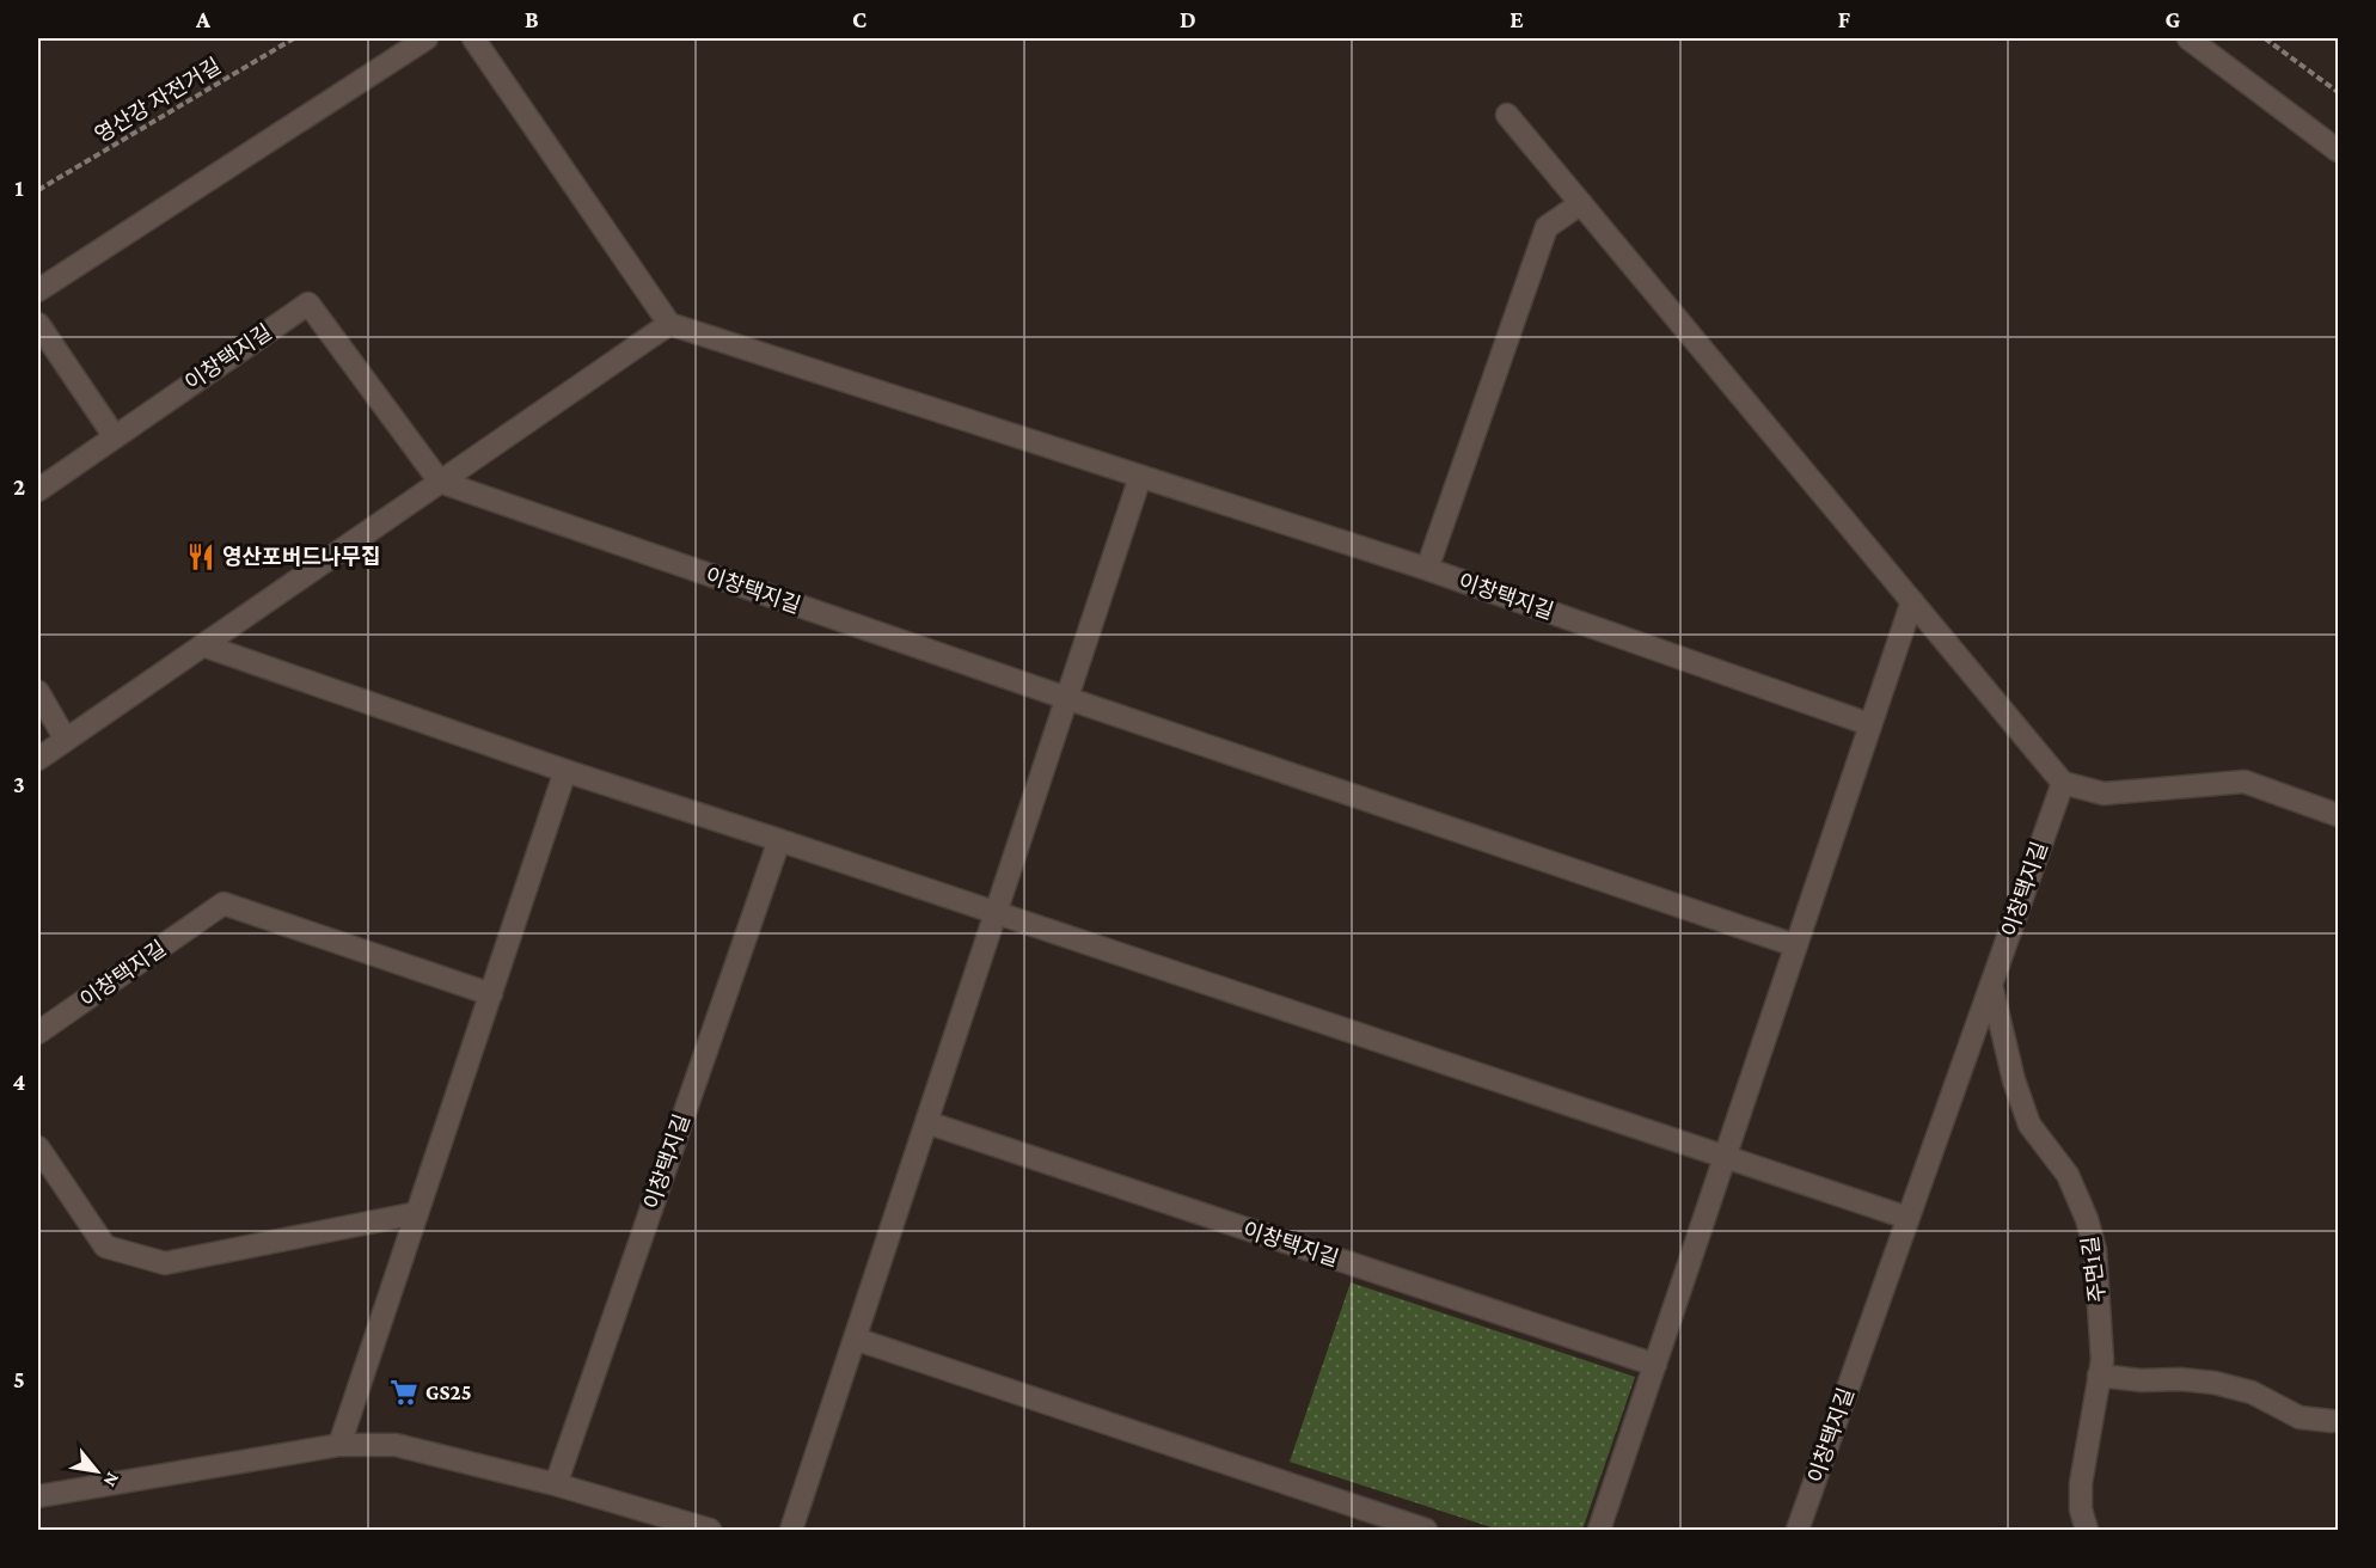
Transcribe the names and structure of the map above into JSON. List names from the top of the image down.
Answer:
{
  "streets": {
    "street": ["이창택지길", "주면1길"],
    "path": ["영산강 자전거길"]
  },
  "crossings": [
    ["이창택지길", "주면1길"]
  ],
  "places": {
    "restaurant": ["영산포버드나무집"],
    "supermarket": ["GS25"]
  },
  "north": "bottom right",
  "grid": {
    "columns": [
      "A",
      "B",
      "C",
      "D",
      "E",
      "F",
      "G"
    ],
    "rows": [
      "1",
      "2",
      "3",
      "4",
      "5"
    ]
  }
}
